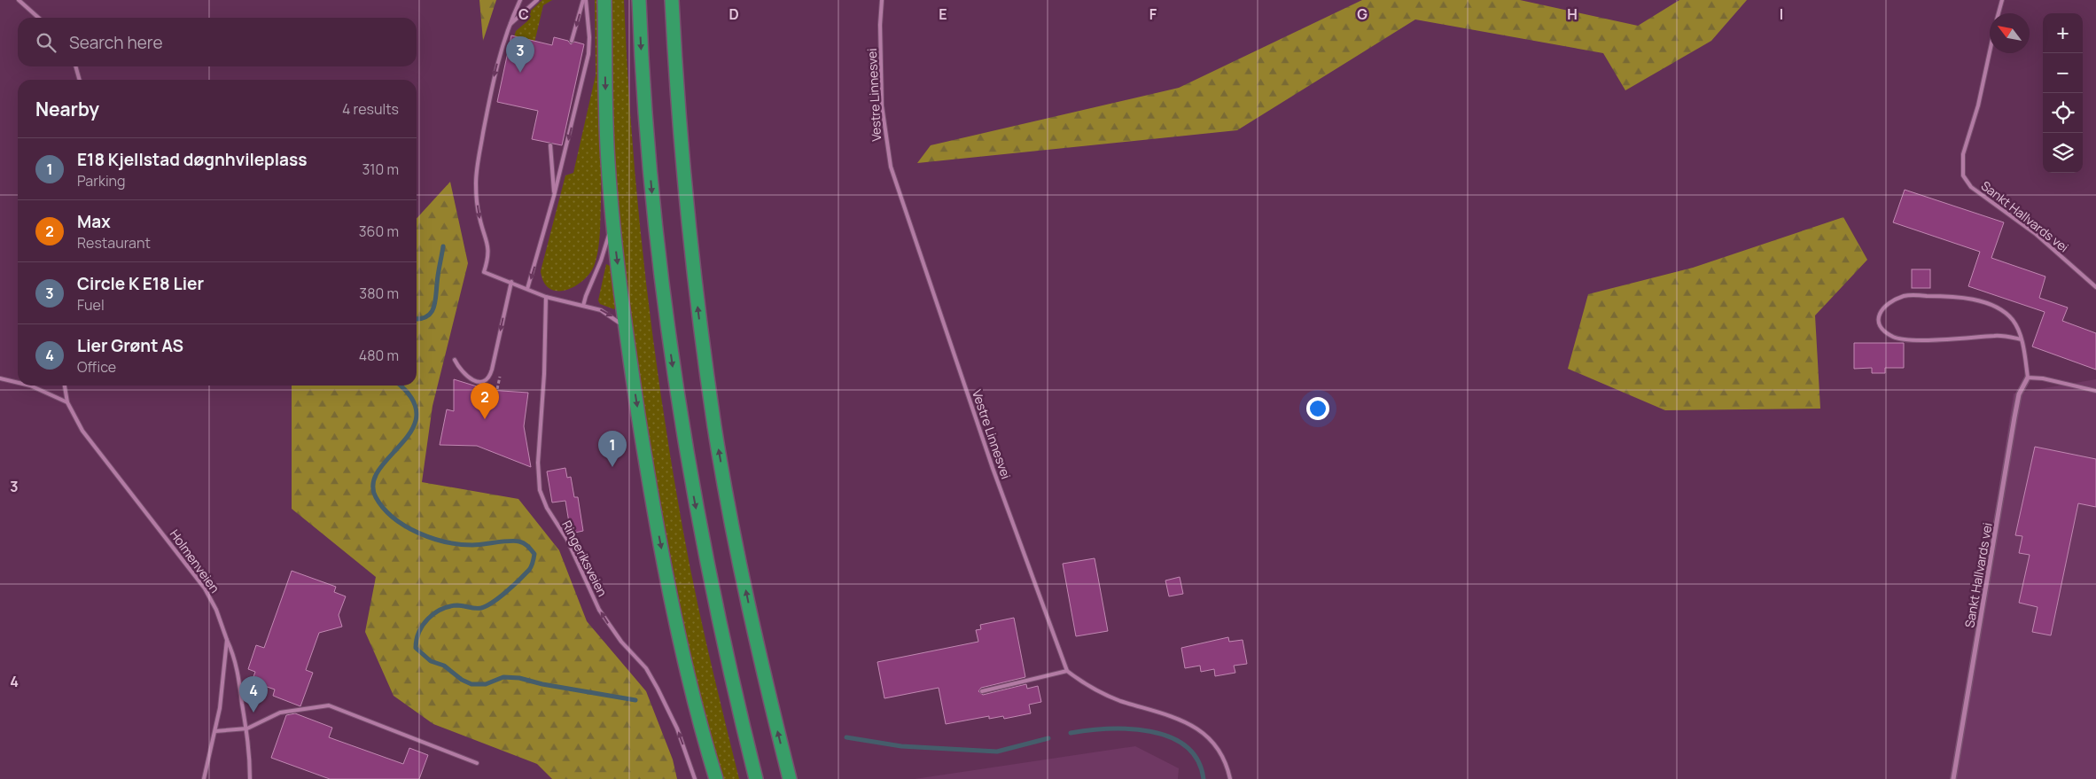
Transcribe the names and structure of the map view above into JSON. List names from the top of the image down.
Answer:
{
  "streets": {
    "street": ["Sankt Hallvards vei"],
    "lane": ["Vestre Linnesvei", "Ringeriksveien", "Holmenveien"]
  },
  "one_way": ["Ringeriksveien"],
  "north": "top left",
  "page": {
    "map_buttons": ["+", "−"],
    "search": "Search here",
    "pins": [
      "3",
      "2",
      "1",
      "4"
    ],
    "heading": ["Nearby", "4 results"],
    "list": [
      {
        "mark": "1",
        "name": "E18 Kjellstad døgnhvileplass",
        "note": "Parking",
        "value": "310 m"
      },
      {
        "mark": "2",
        "name": "Max",
        "note": "Restaurant",
        "value": "360 m"
      },
      {
        "mark": "3",
        "name": "Circle K E18 Lier",
        "note": "Fuel",
        "value": "380 m"
      },
      {
        "mark": "4",
        "name": "Lier Grønt AS",
        "note": "Office",
        "value": "480 m"
      }
    ]
  },
  "grid": {
    "columns": [
      "C",
      "D",
      "E",
      "F",
      "G",
      "H",
      "I"
    ],
    "rows": ["3", "4"]
  }
}
